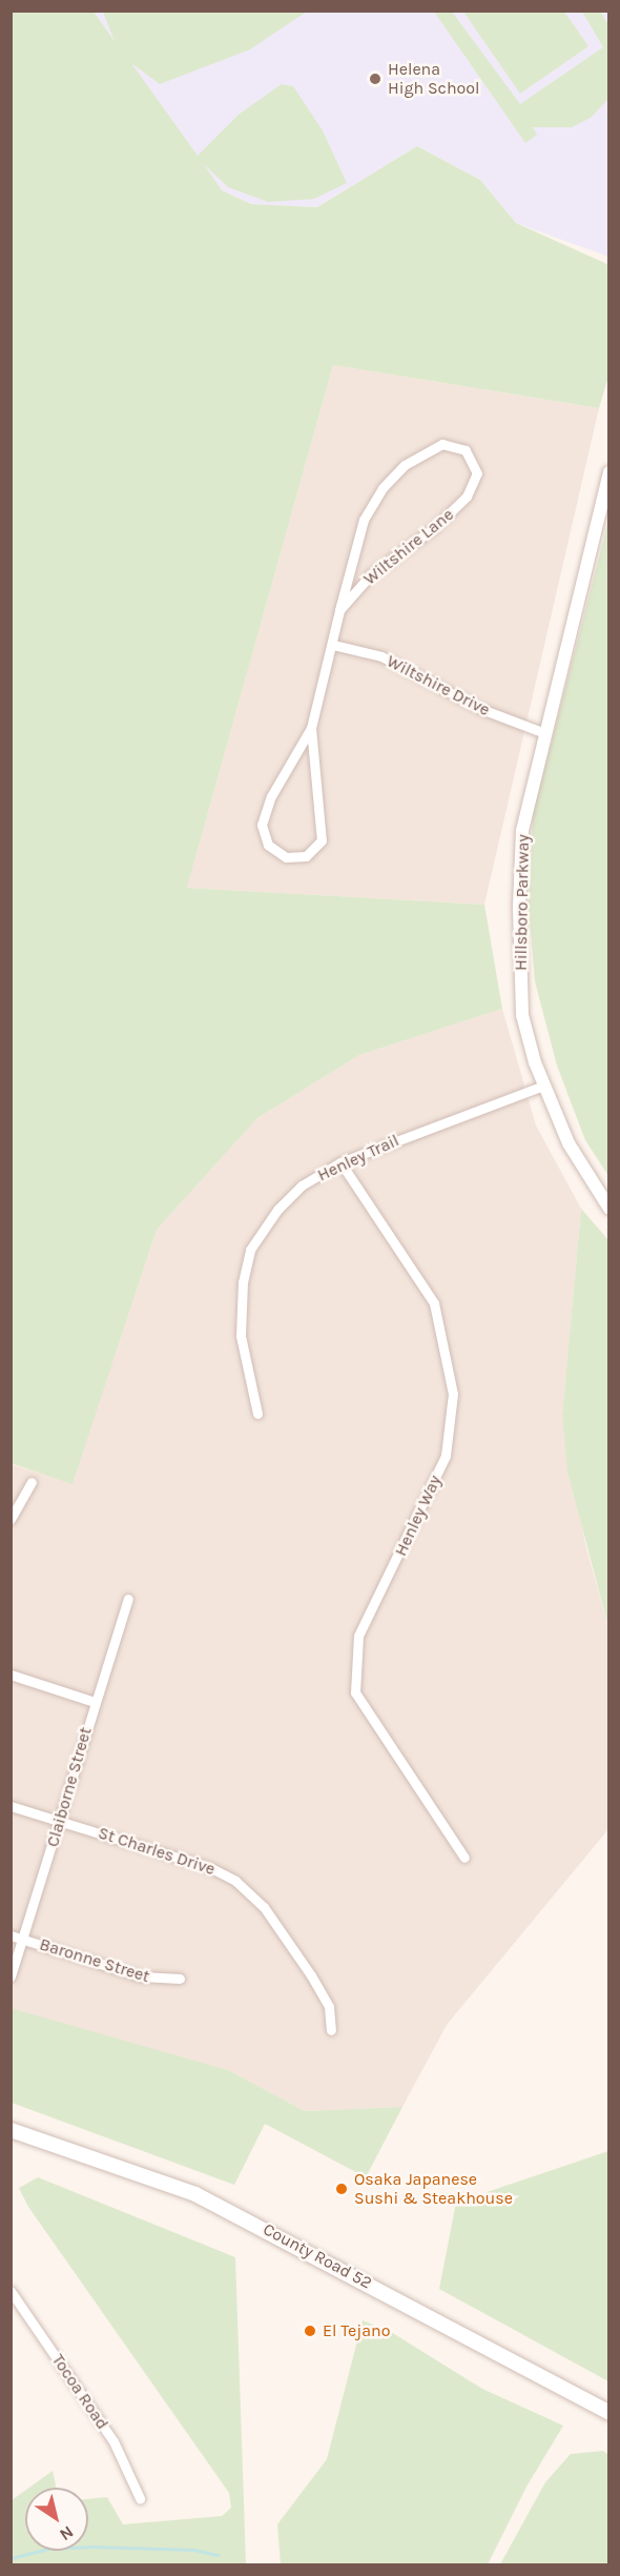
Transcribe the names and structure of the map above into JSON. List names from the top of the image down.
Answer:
{
  "streets": {
    "main road": ["County Road 52"],
    "street": [
      "Wiltshire Lane",
      "Wiltshire Drive",
      "Hillsboro Parkway",
      "Henley Trail",
      "Henley Way",
      "Claiborne Street",
      "St Charles Drive",
      "Baronne Street",
      "Tocoa Road"
    ]
  },
  "crossings": [
    ["Wiltshire Lane", "Wiltshire Drive"],
    ["Wiltshire Drive", "Hillsboro Parkway"],
    ["Hillsboro Parkway", "Henley Trail"],
    ["Henley Trail", "Henley Way"],
    ["Claiborne Street", "St Charles Drive"],
    ["Claiborne Street", "Baronne Street"]
  ],
  "places": ["Helena High School", "Osaka Japanese Sushi & Steakhouse", "El Tejano"],
  "north": "bottom right"
}
